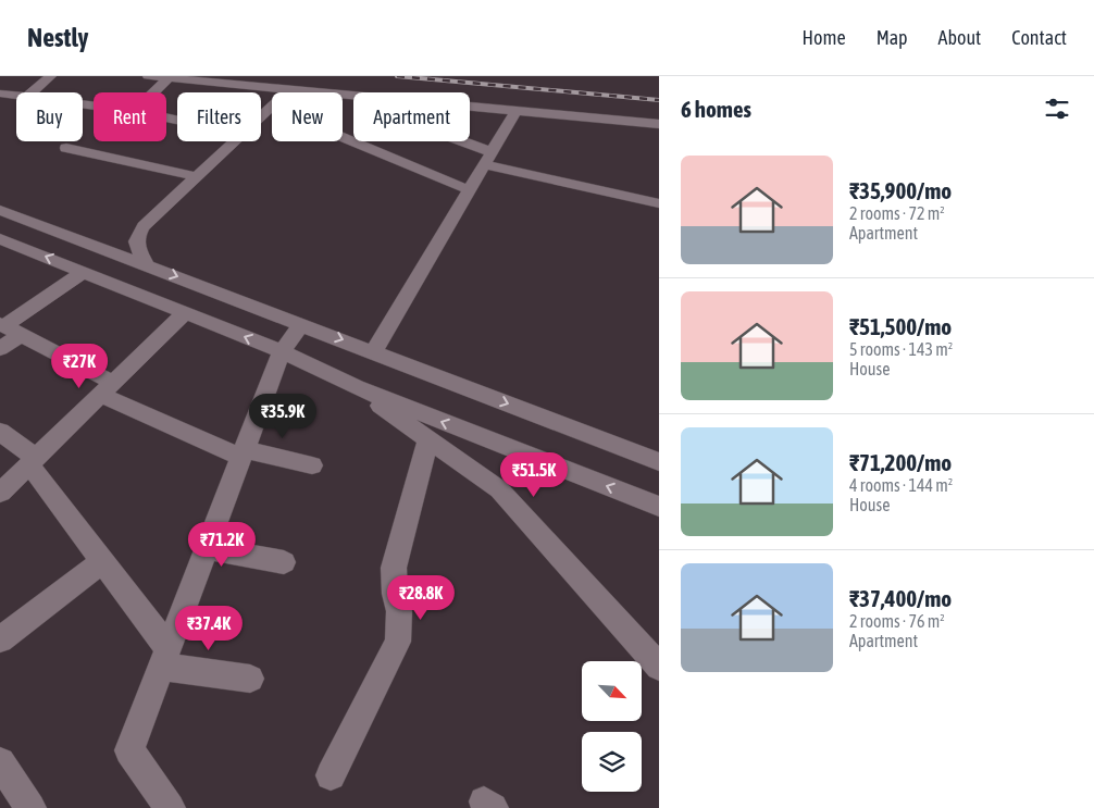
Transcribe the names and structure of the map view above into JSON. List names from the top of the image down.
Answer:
{
  "north": "bottom right",
  "page": {
    "header": "Nestly",
    "nav": [
      "Home",
      "Map",
      "About",
      "Contact"
    ],
    "heading": "6 homes",
    "chip": [
      "Buy",
      "Rent",
      "Filters",
      "New",
      "Apartment"
    ],
    "list": [
      {
        "name": "₹35,900/mo",
        "note": "2 rooms · 72 m² · Apartment"
      },
      {
        "name": "₹51,500/mo",
        "note": "5 rooms · 143 m² · House"
      },
      {
        "name": "₹71,200/mo",
        "note": "4 rooms · 144 m² · House"
      },
      {
        "name": "₹37,400/mo",
        "note": "2 rooms · 76 m² · Apartment"
      }
    ],
    "price": [
      "₹27K",
      "₹35.9K",
      "₹51.5K",
      "₹71.2K",
      "₹28.8K",
      "₹37.4K"
    ]
  }
}
